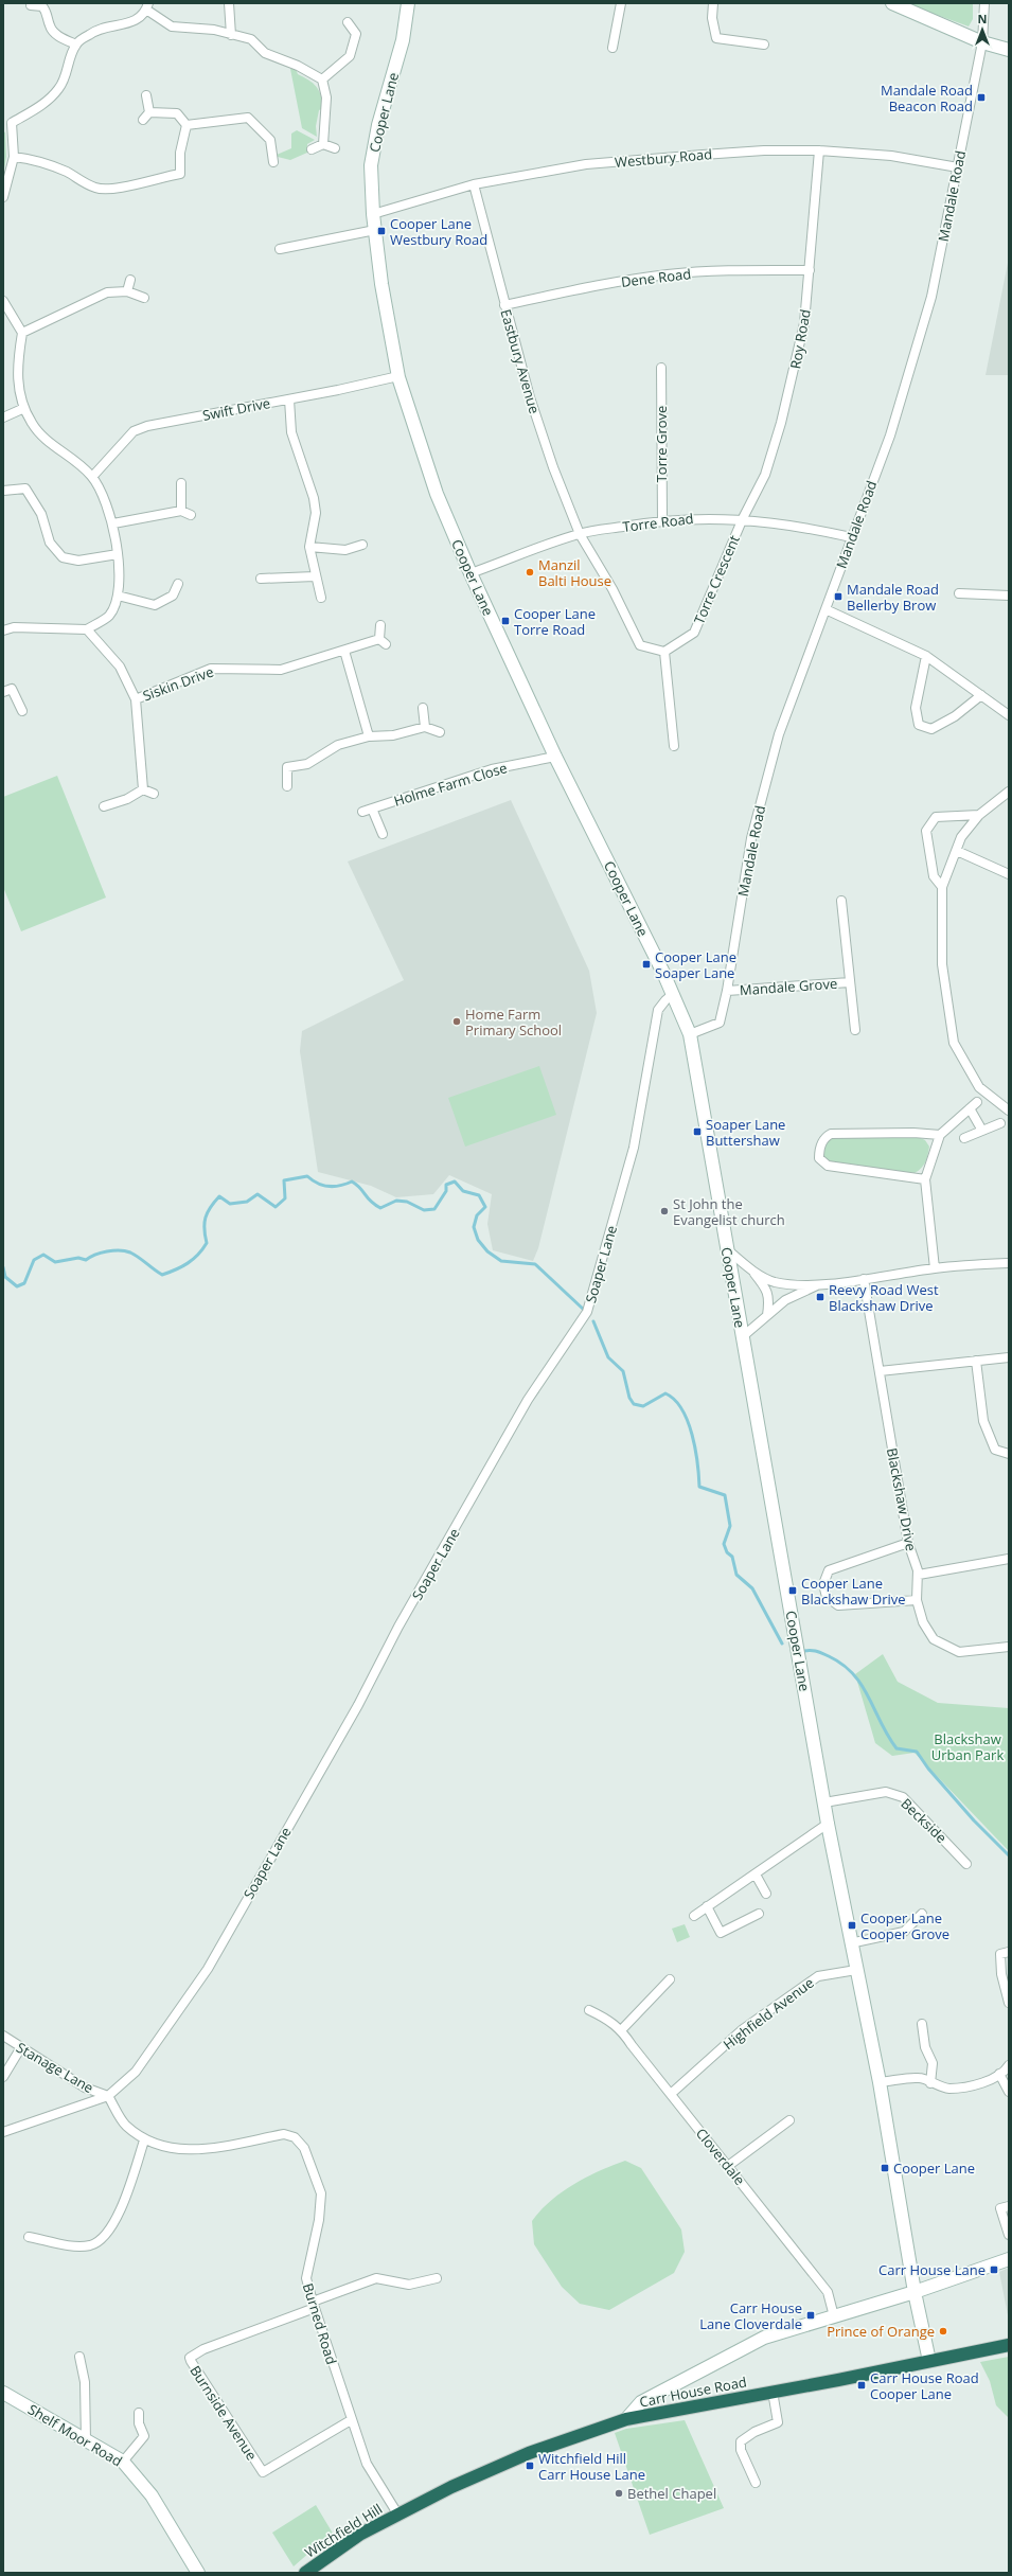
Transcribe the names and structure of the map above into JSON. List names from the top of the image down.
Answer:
{
  "streets": {
    "highway": ["Carr House Road", "Witchfield Hill"],
    "main road": ["Cooper Lane", "Shelf Moor Road"],
    "street": [
      "Westbury Road",
      "Mandale Road",
      "Dene Road",
      "Roy Road",
      "Eastbury Avenue",
      "Swift Drive",
      "Torre Grove",
      "Torre Road",
      "Torre Crescent",
      "Siskin Drive",
      "Holme Farm Close",
      "Mandale Grove",
      "Soaper Lane",
      "Blackshaw Drive",
      "Beckside",
      "Highfield Avenue",
      "Stanage Lane",
      "Cloverdale",
      "Burned Road",
      "Burnside Avenue"
    ]
  },
  "crossings": [
    ["Cooper Lane", "Westbury Road"],
    ["Cooper Lane", "Mandale Road"],
    ["Cooper Lane", "Swift Drive"],
    ["Cooper Lane", "Torre Road"],
    ["Cooper Lane", "Holme Farm Close"],
    ["Cooper Lane", "Soaper Lane"],
    ["Cooper Lane", "Beckside"],
    ["Cooper Lane", "Highfield Avenue"],
    ["Cooper Lane", "Carr House Road"],
    ["Westbury Road", "Mandale Road"],
    ["Westbury Road", "Roy Road"],
    ["Westbury Road", "Eastbury Avenue"],
    ["Mandale Road", "Torre Road"],
    ["Mandale Road", "Mandale Grove"],
    ["Dene Road", "Roy Road"],
    ["Dene Road", "Eastbury Avenue"],
    ["Roy Road", "Torre Road"],
    ["Roy Road", "Torre Crescent"],
    ["Eastbury Avenue", "Torre Road"],
    ["Torre Grove", "Torre Road"],
    ["Torre Road", "Torre Crescent"],
    ["Soaper Lane", "Stanage Lane"],
    ["Soaper Lane", "Burned Road"],
    ["Highfield Avenue", "Cloverdale"],
    ["Stanage Lane", "Burned Road"],
    ["Burned Road", "Carr House Road"],
    ["Burned Road", "Burnside Avenue"],
    ["Burned Road", "Witchfield Hill"],
    ["Carr House Road", "Witchfield Hill"]
  ],
  "parks": ["Blackshaw Urban Park"],
  "places": {
    "transit": [
      "Mandale Road Beacon Road",
      "Cooper Lane Westbury Road",
      "Mandale Road Bellerby Brow",
      "Cooper Lane Torre Road",
      "Cooper Lane Soaper Lane",
      "Soaper Lane Buttershaw",
      "Reevy Road West Blackshaw Drive",
      "Cooper Lane Blackshaw Drive",
      "Cooper Lane Cooper Grove",
      "Cooper Lane",
      "Carr House Lane",
      "Carr House Lane Cloverdale",
      "Carr House Road Cooper Lane",
      "Witchfield Hill Carr House Lane"
    ],
    "other": [
      "Manzil Balti House",
      "Home Farm Primary School",
      "St John the Evangelist church",
      "Prince of Orange",
      "Bethel Chapel"
    ]
  },
  "north": "top"
}
